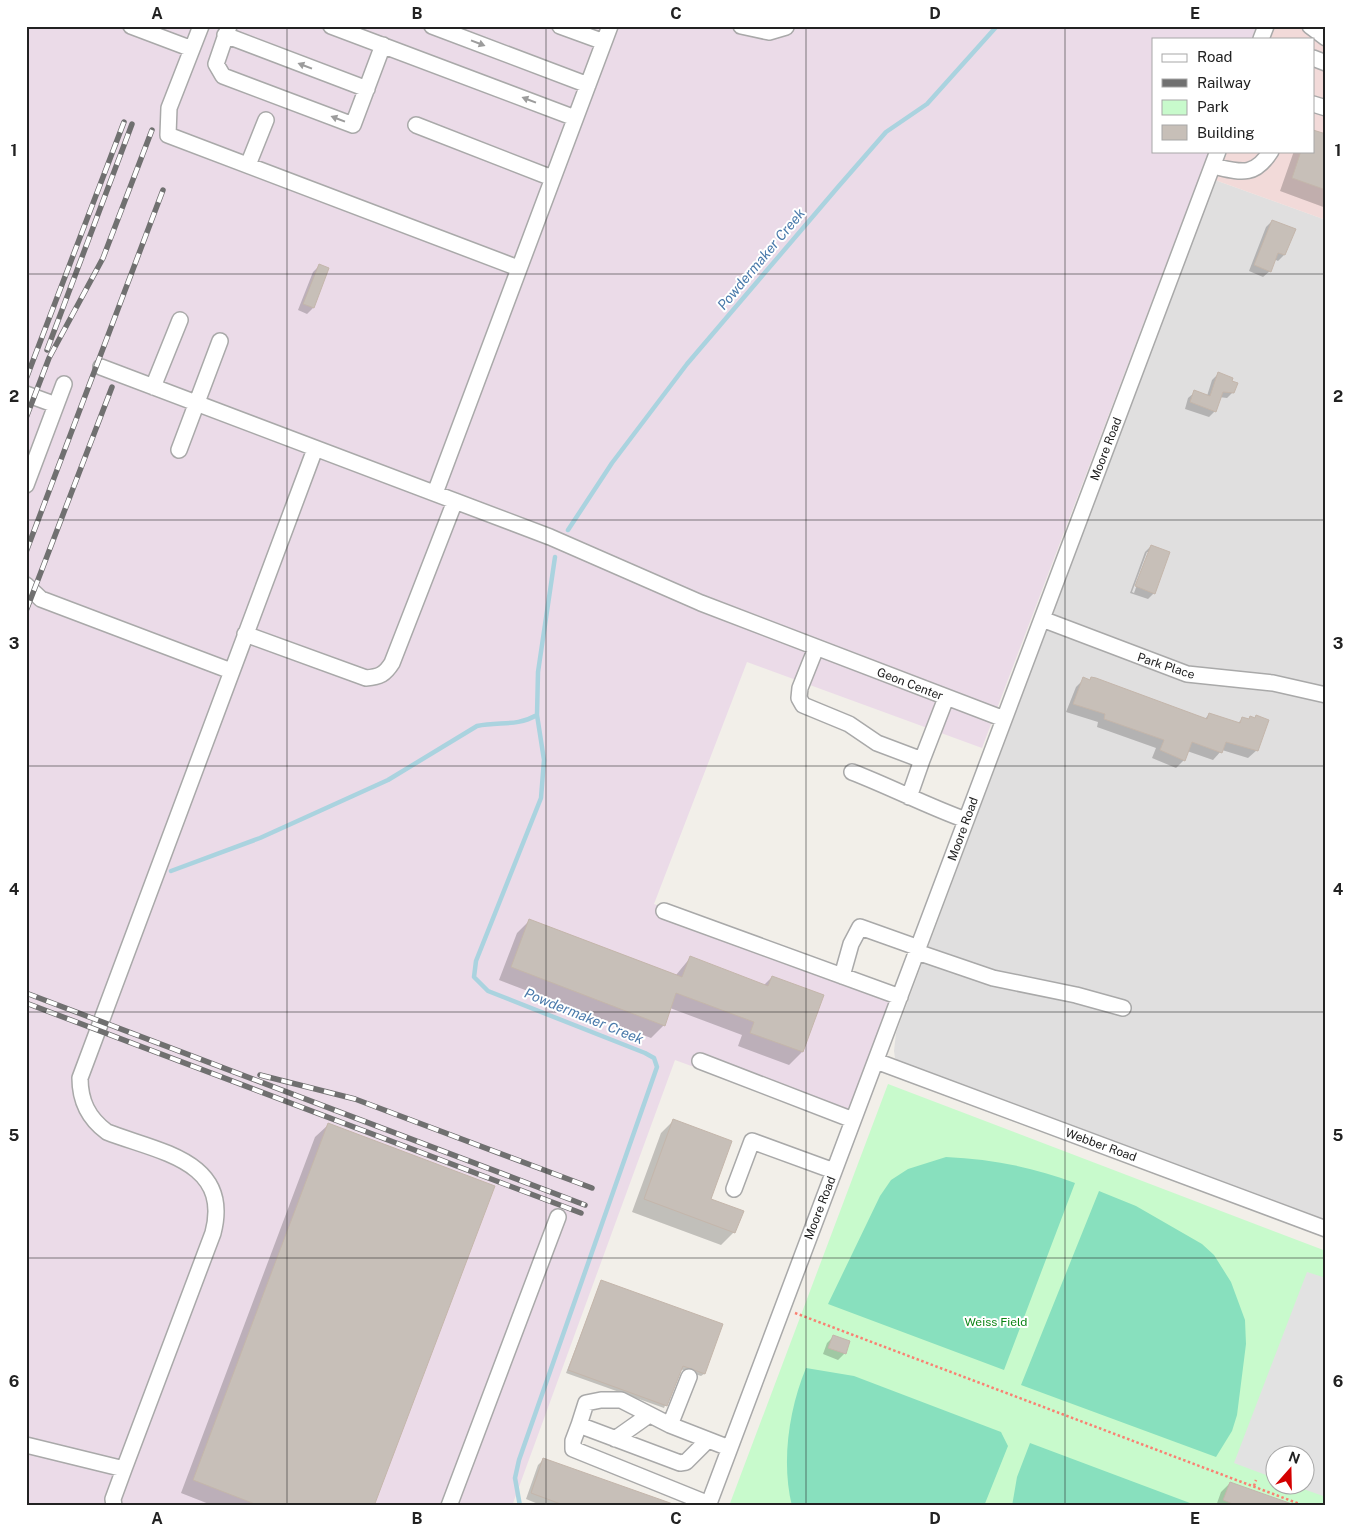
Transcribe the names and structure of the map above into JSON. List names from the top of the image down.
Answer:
{
  "streets": {
    "street": [
      "Moore Road",
      "Park Place",
      "Geon Center",
      "Webber Road"
    ]
  },
  "crossings": [
    ["Moore Road", "Park Place"],
    ["Moore Road", "Geon Center"],
    ["Moore Road", "Webber Road"]
  ],
  "water": ["Powdermaker Creek"],
  "parks": ["Weiss Field"],
  "legend": [
    "Road",
    "Railway",
    "Park",
    "Building"
  ],
  "north": "top",
  "grid": {
    "columns": [
      "A",
      "B",
      "C",
      "D",
      "E"
    ],
    "rows": [
      "1",
      "2",
      "3",
      "4",
      "5",
      "6"
    ]
  }
}
